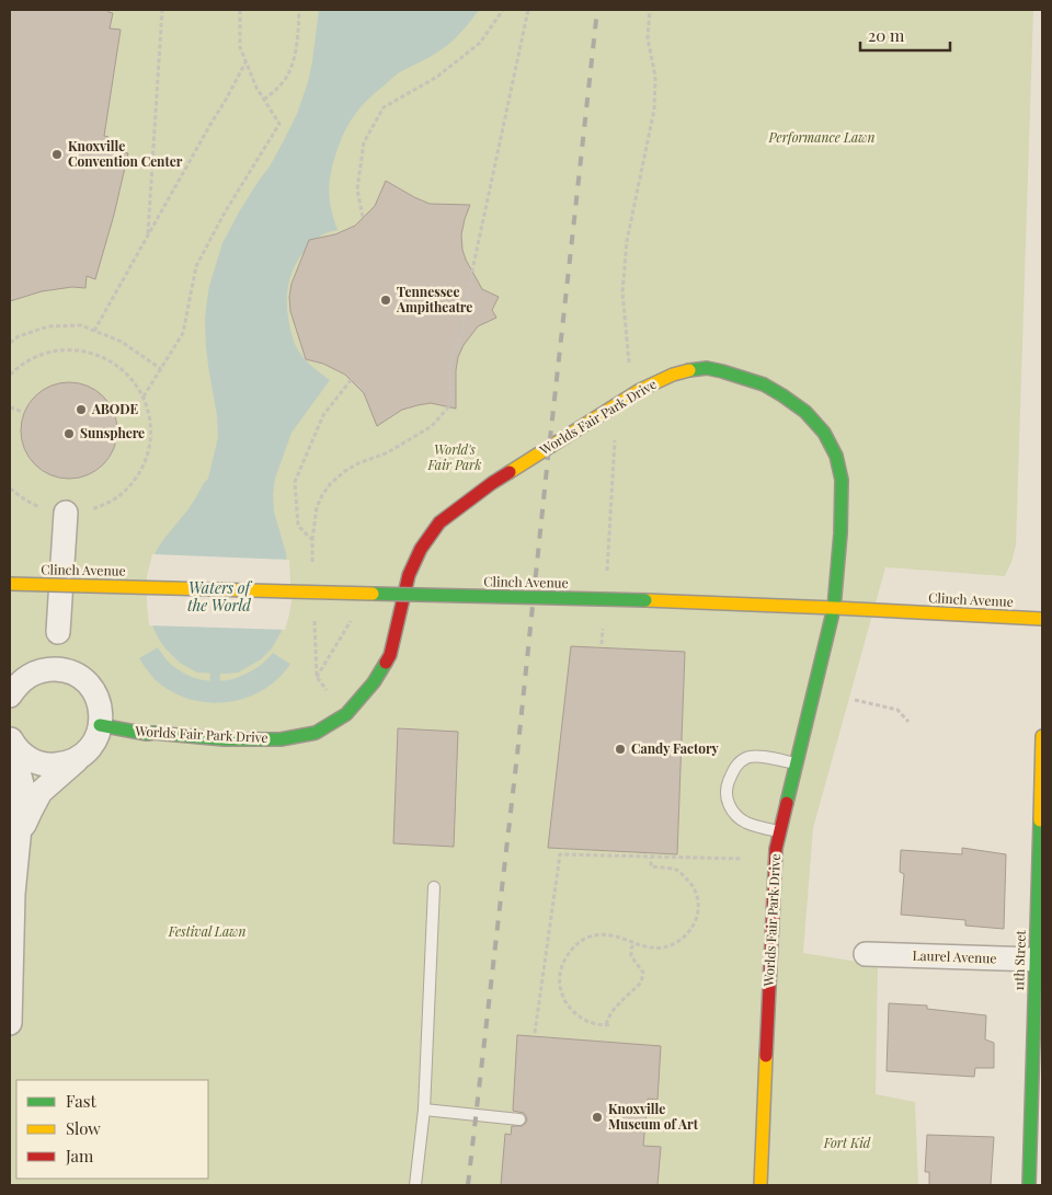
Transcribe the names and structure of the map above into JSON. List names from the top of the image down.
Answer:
{
  "streets": {
    "street": [
      "Worlds Fair Park Drive",
      "Clinch Avenue",
      "Laurel Avenue",
      "11th Street"
    ]
  },
  "crossings": [
    ["Worlds Fair Park Drive", "Clinch Avenue"],
    ["Laurel Avenue", "11th Street"]
  ],
  "water": ["Waters of the World"],
  "parks": [
    "Performance Lawn",
    "World's Fair Park",
    "Festival Lawn",
    "Fort Kid"
  ],
  "places": [
    "Knoxville Convention Center",
    "Tennessee Ampitheatre",
    "ABODE",
    "Sunsphere",
    "Candy Factory",
    "Knoxville Museum of Art"
  ],
  "legend": ["Fast", "Slow", "Jam"],
  "scale_bar": "20 m"
}
